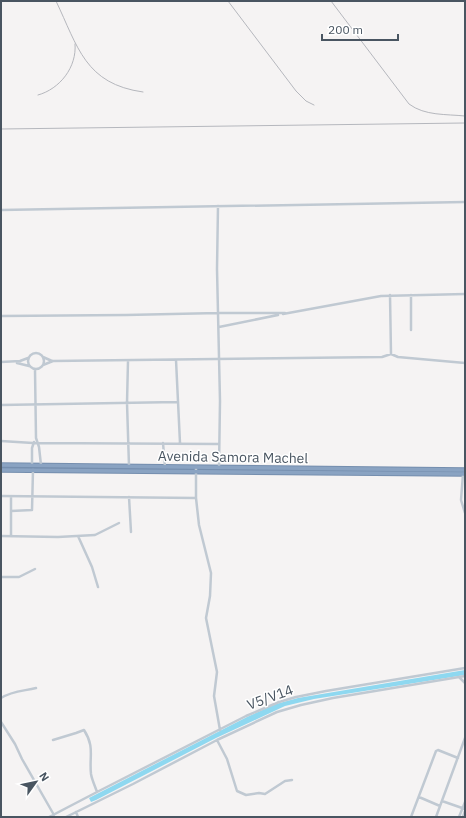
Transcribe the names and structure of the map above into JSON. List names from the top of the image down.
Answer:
{
  "streets": {
    "highway": ["Avenida Samora Machel"],
    "street": ["V5/V14"]
  },
  "scale_bar": "200 m",
  "north": "top right"
}
